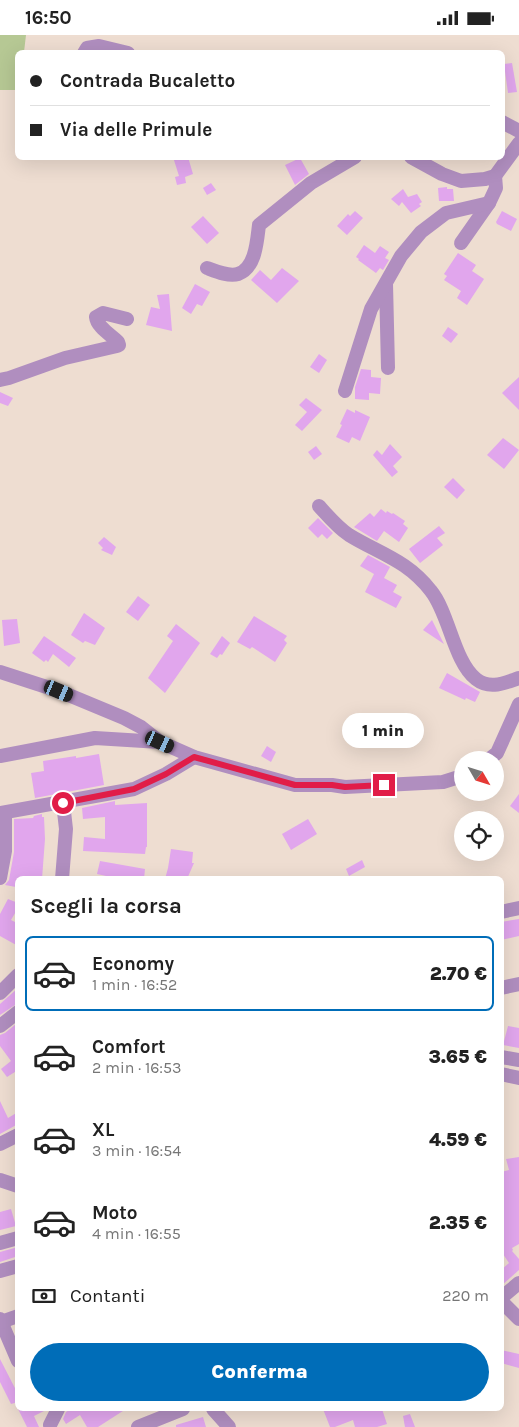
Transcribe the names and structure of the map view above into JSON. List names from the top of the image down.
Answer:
{
  "north": "bottom right",
  "page": {
    "status": "16:50",
    "banner": ["Contrada Bucaletto", "Via delle Primule"],
    "bubble": "1 min",
    "heading": "Scegli la corsa",
    "list": [
      {
        "name": "Economy",
        "note": "1 min · 16:52",
        "value": "2.70 €"
      },
      {
        "name": "Comfort",
        "note": "2 min · 16:53",
        "value": "3.65 €"
      },
      {
        "name": "XL",
        "note": "3 min · 16:54",
        "value": "4.59 €"
      },
      {
        "name": "Moto",
        "note": "4 min · 16:55",
        "value": "2.35 €"
      }
    ],
    "pay": ["Contanti", "220 m"],
    "buttons": "Conferma"
  }
}
